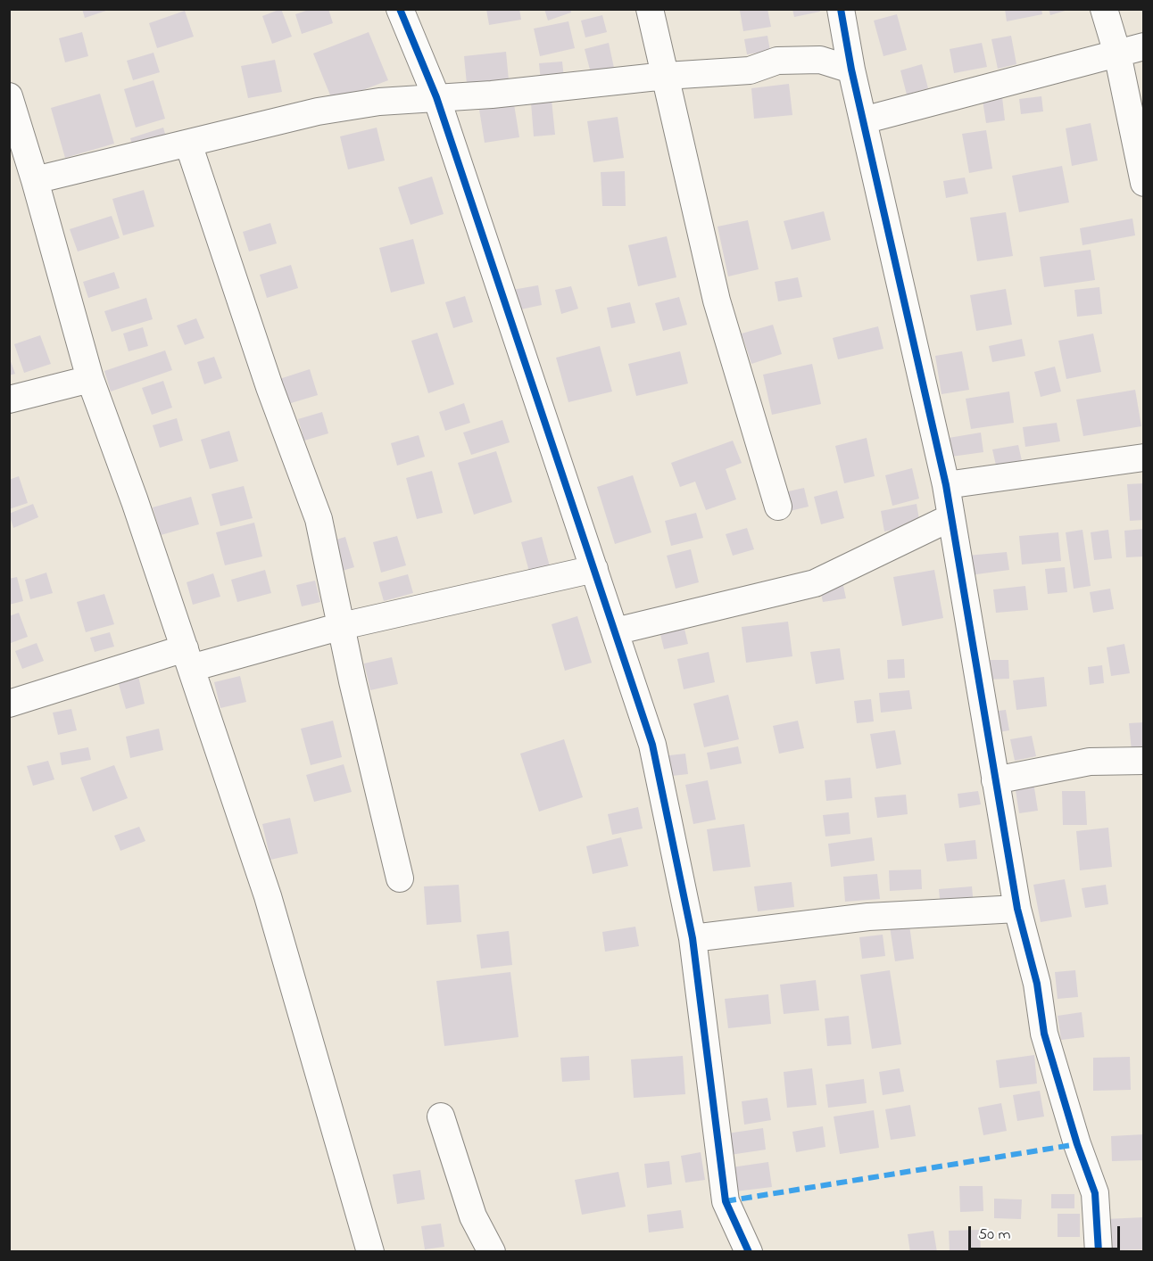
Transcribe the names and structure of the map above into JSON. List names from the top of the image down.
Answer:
{
  "scale_bar": "50 m"
}
